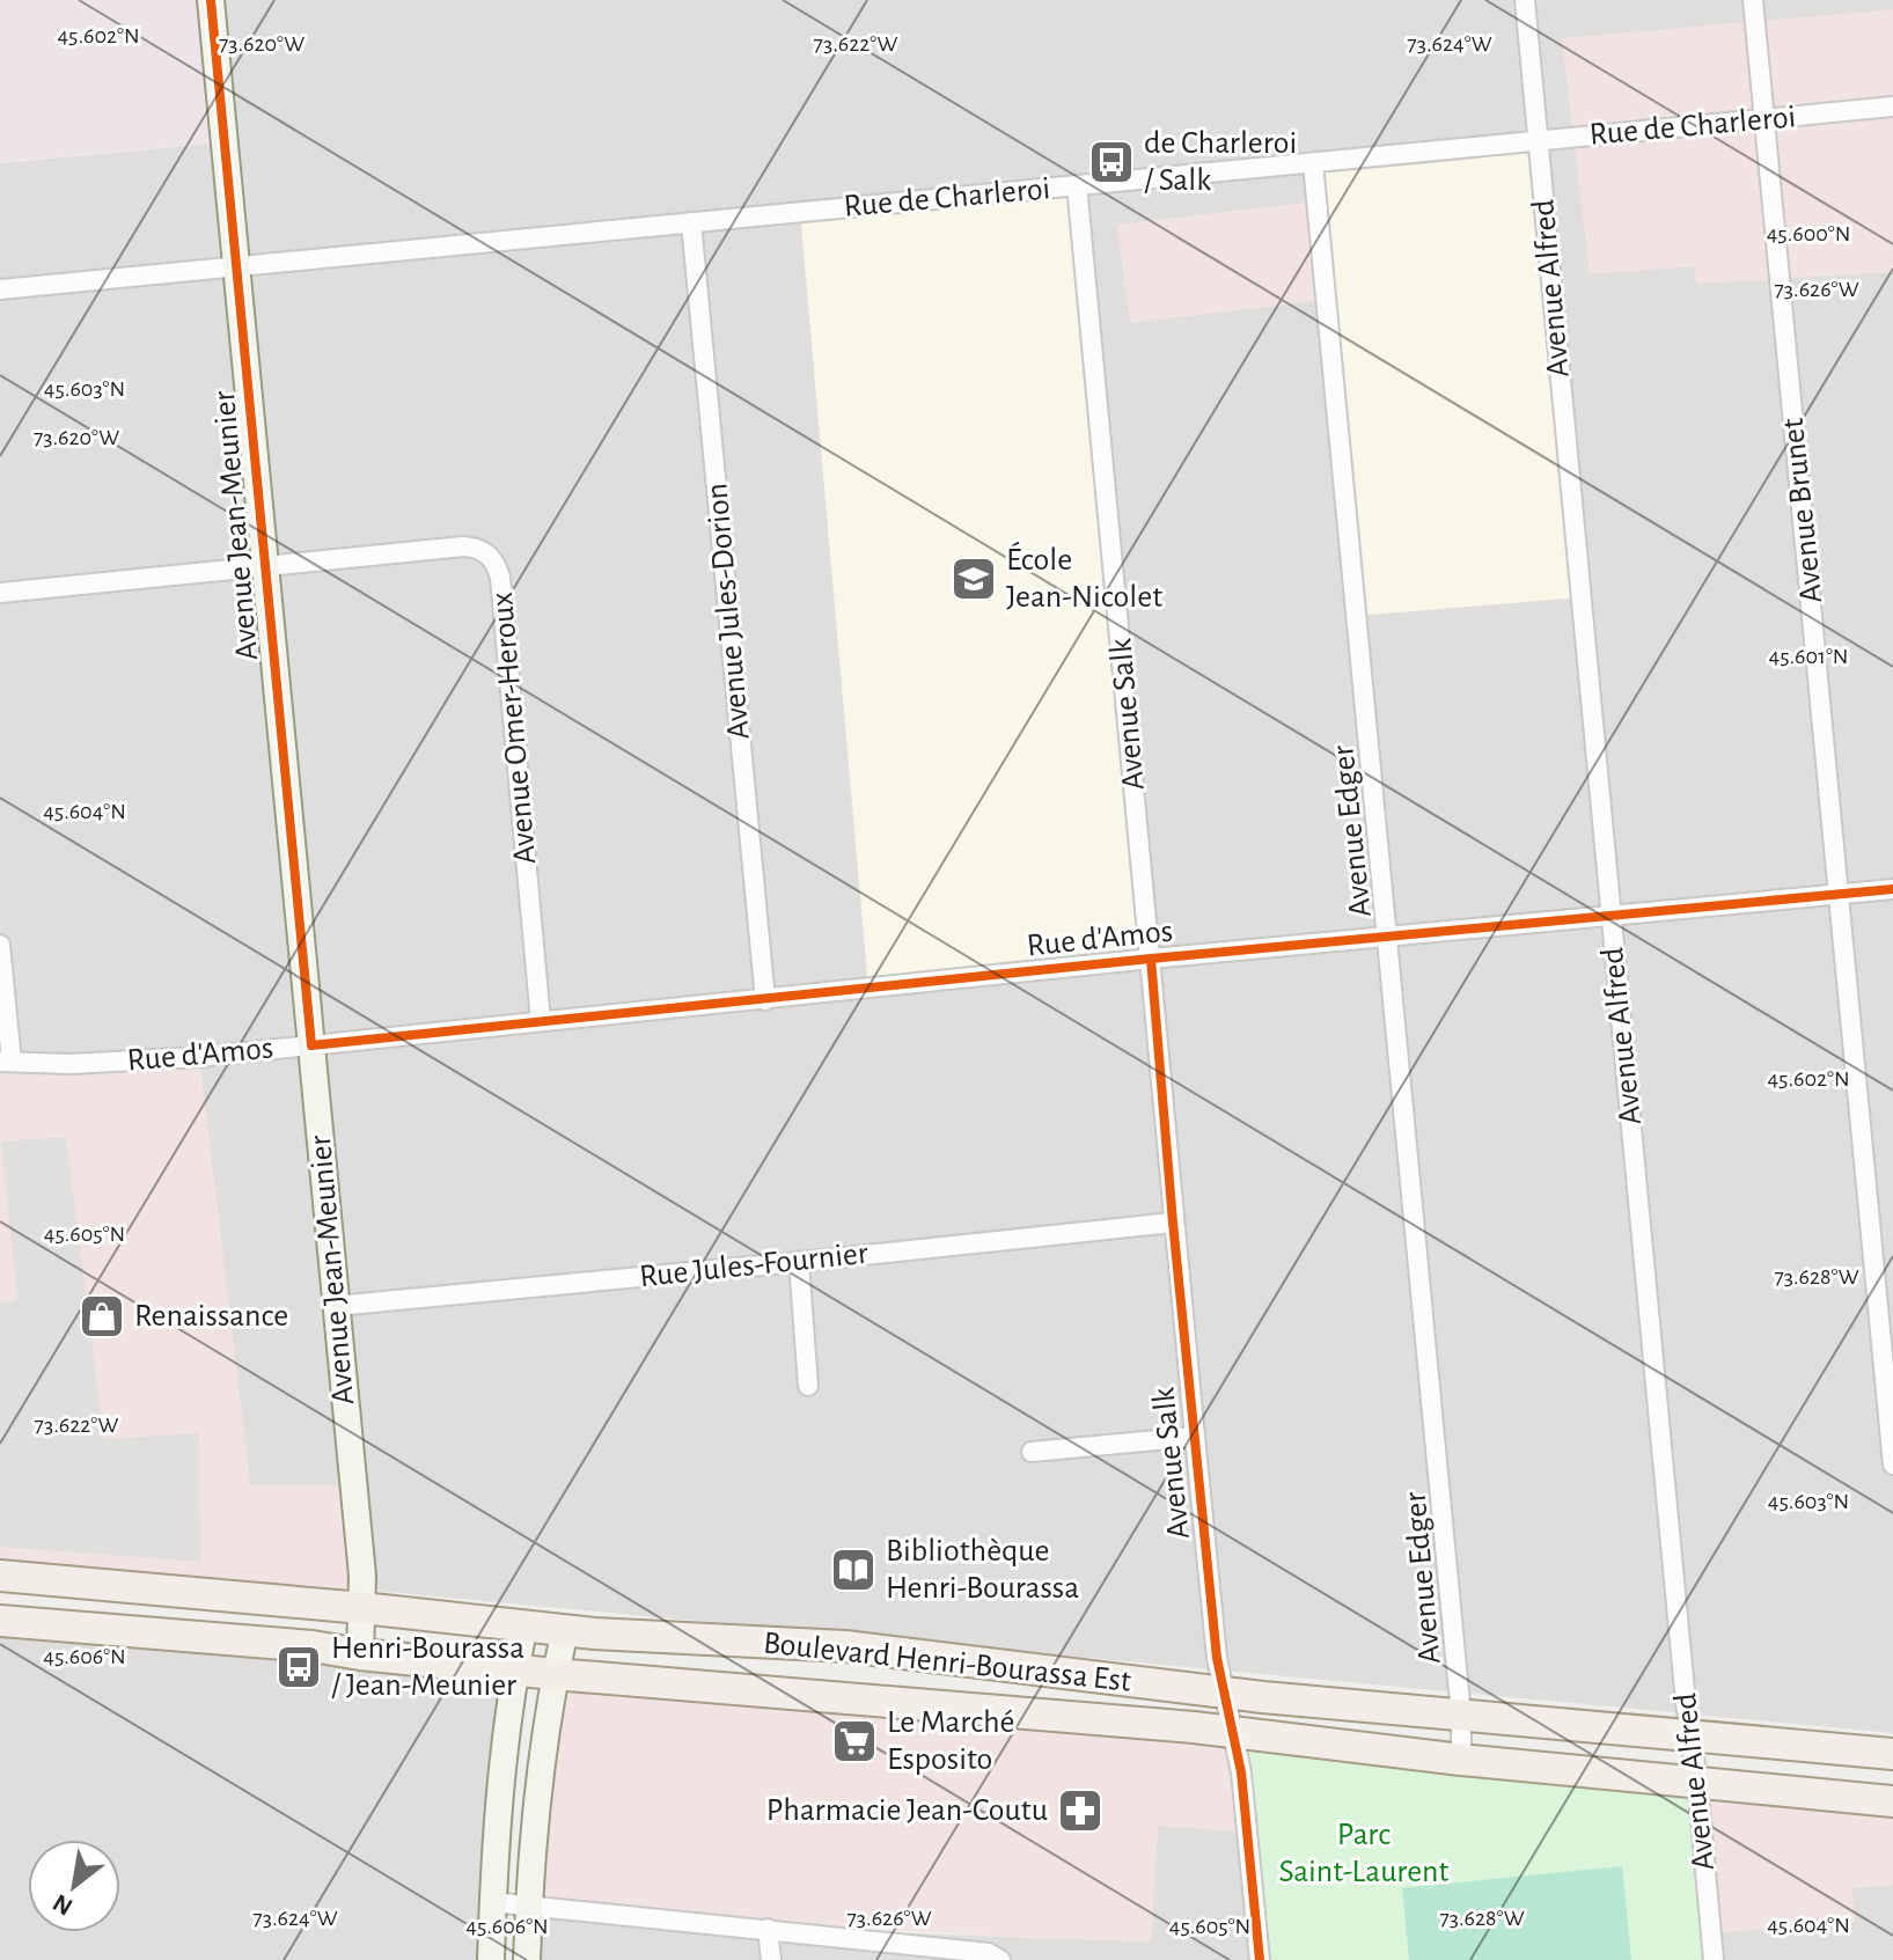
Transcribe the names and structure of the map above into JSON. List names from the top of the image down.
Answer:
{
  "streets": {
    "main road": ["Boulevard Henri-Bourassa Est"],
    "street": [
      "Rue de Charleroi",
      "Avenue Alfred",
      "Avenue Brunet",
      "Avenue Jean-Meunier",
      "Avenue Jules-Dorion",
      "Avenue Salk",
      "Avenue Omer-Heroux",
      "Avenue Edger",
      "Rue d'Amos",
      "Rue Jules-Fournier"
    ]
  },
  "crossings": [
    ["Rue de Charleroi", "Avenue Alfred"],
    ["Rue de Charleroi", "Avenue Brunet"],
    ["Rue de Charleroi", "Avenue Jean-Meunier"],
    ["Rue de Charleroi", "Avenue Jules-Dorion"],
    ["Rue de Charleroi", "Avenue Salk"],
    ["Rue de Charleroi", "Avenue Edger"],
    ["Avenue Alfred", "Rue d'Amos"],
    ["Avenue Alfred", "Boulevard Henri-Bourassa Est"],
    ["Avenue Brunet", "Rue d'Amos"],
    ["Avenue Jean-Meunier", "Avenue Omer-Heroux"],
    ["Avenue Jean-Meunier", "Rue d'Amos"],
    ["Avenue Jean-Meunier", "Rue Jules-Fournier"],
    ["Avenue Jean-Meunier", "Boulevard Henri-Bourassa Est"],
    ["Avenue Jules-Dorion", "Rue d'Amos"],
    ["Avenue Salk", "Rue d'Amos"],
    ["Avenue Salk", "Rue Jules-Fournier"],
    ["Avenue Salk", "Boulevard Henri-Bourassa Est"],
    ["Avenue Omer-Heroux", "Rue d'Amos"],
    ["Avenue Edger", "Rue d'Amos"],
    ["Avenue Edger", "Boulevard Henri-Bourassa Est"]
  ],
  "parks": ["Parc Saint-Laurent"],
  "places": {
    "bus stop": ["de Charleroi / Salk", "Henri-Bourassa / Jean-Meunier"],
    "school or university": ["École Jean-Nicolet"],
    "shop": ["Renaissance"],
    "library": ["Bibliothèque Henri-Bourassa"],
    "supermarket": ["Le Marché Esposito"],
    "pharmacy": ["Pharmacie Jean-Coutu"]
  },
  "north": "bottom left",
  "coordinates": [
    "45.602°N",
    "73.622°W",
    "73.620°W",
    "73.624°W",
    "45.600°N",
    "73.626°W",
    "45.603°N",
    "45.601°N",
    "45.604°N",
    "45.605°N",
    "73.628°W",
    "45.606°N"
  ]
}
